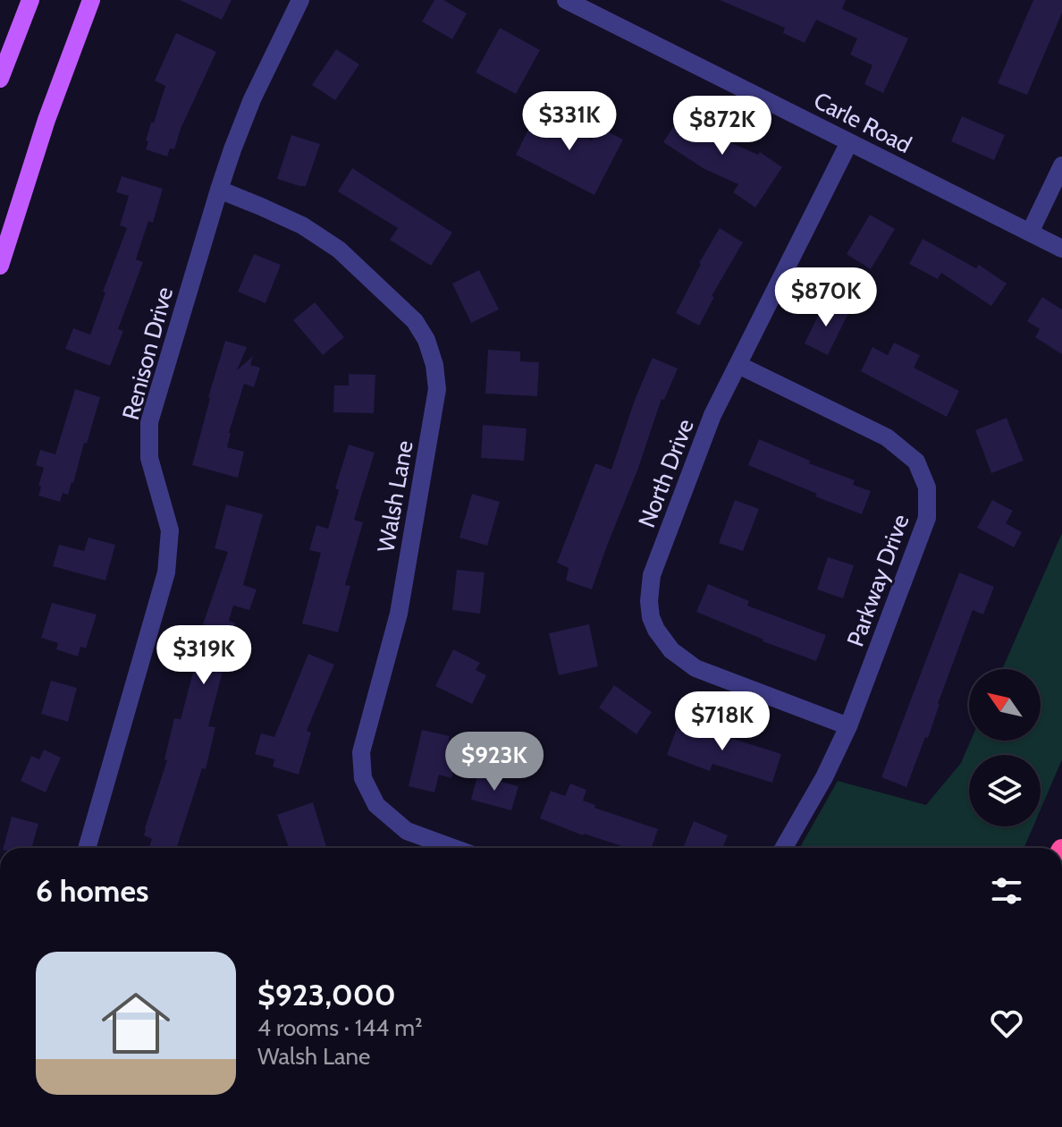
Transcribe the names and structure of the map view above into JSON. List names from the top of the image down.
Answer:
{
  "streets": {
    "street": [
      "Carle Road",
      "Renison Drive",
      "North Drive",
      "Walsh Lane",
      "Parkway Drive"
    ]
  },
  "crossings": [
    ["Carle Road", "North Drive"],
    ["Renison Drive", "Walsh Lane"],
    ["North Drive", "Parkway Drive"]
  ],
  "north": "top left",
  "page": {
    "price": [
      "$331K",
      "$872K",
      "$870K",
      "$319K",
      "$718K",
      "$923K"
    ],
    "heading": "6 homes",
    "list": [
      {
        "name": "$923,000",
        "note": "4 rooms · 144 m² · Walsh Lane"
      }
    ]
  }
}
